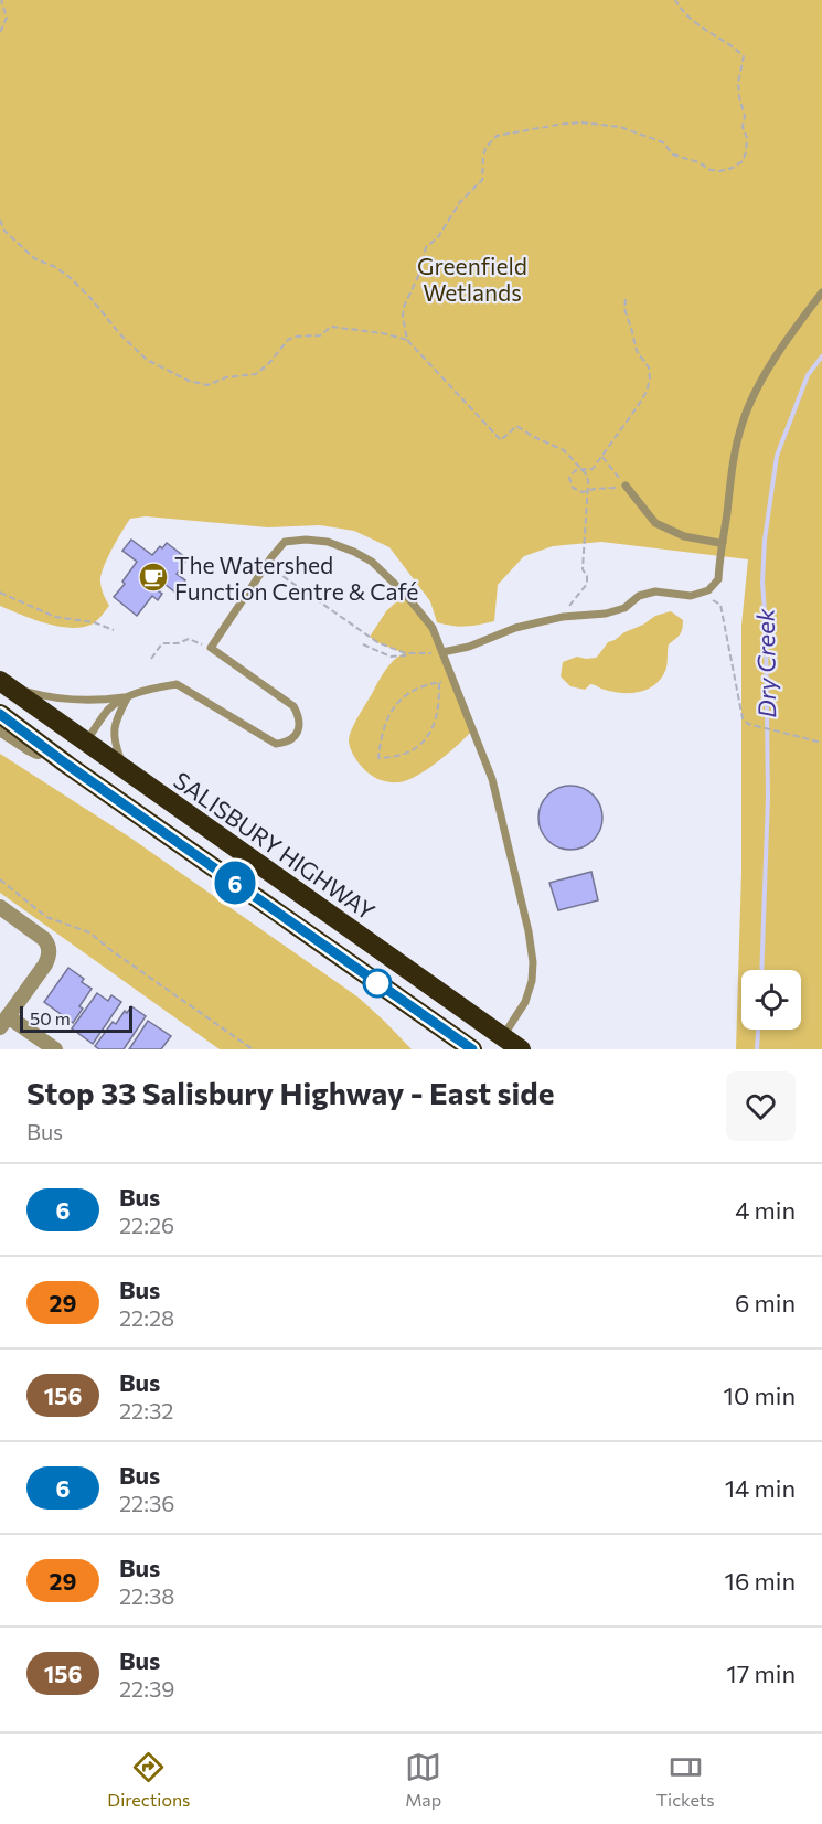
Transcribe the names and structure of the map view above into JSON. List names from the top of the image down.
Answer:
{
  "streets": {
    "highway": ["SALISBURY HIGHWAY"]
  },
  "water": ["Dry Creek"],
  "parks": ["Greenfield Wetlands"],
  "places": {
    "cafe": ["The Watershed Function Centre & Café"]
  },
  "lines": ["bus line 6"],
  "scale_bar": "50 m",
  "page": {
    "on_map": "6",
    "scale": "50 m",
    "heading": ["Stop 33 Salisbury Highway - East side", "Bus"],
    "list": [
      {
        "mark": "6",
        "name": "Bus",
        "note": "22:26",
        "value": "4 min"
      },
      {
        "mark": "29",
        "name": "Bus",
        "note": "22:28",
        "value": "6 min"
      },
      {
        "mark": "156",
        "name": "Bus",
        "note": "22:32",
        "value": "10 min"
      },
      {
        "mark": "6",
        "name": "Bus",
        "note": "22:36",
        "value": "14 min"
      },
      {
        "mark": "29",
        "name": "Bus",
        "note": "22:38",
        "value": "16 min"
      },
      {
        "mark": "156",
        "name": "Bus",
        "note": "22:39",
        "value": "17 min"
      }
    ],
    "tabs": ["Directions", "Map", "Tickets"]
  }
}
